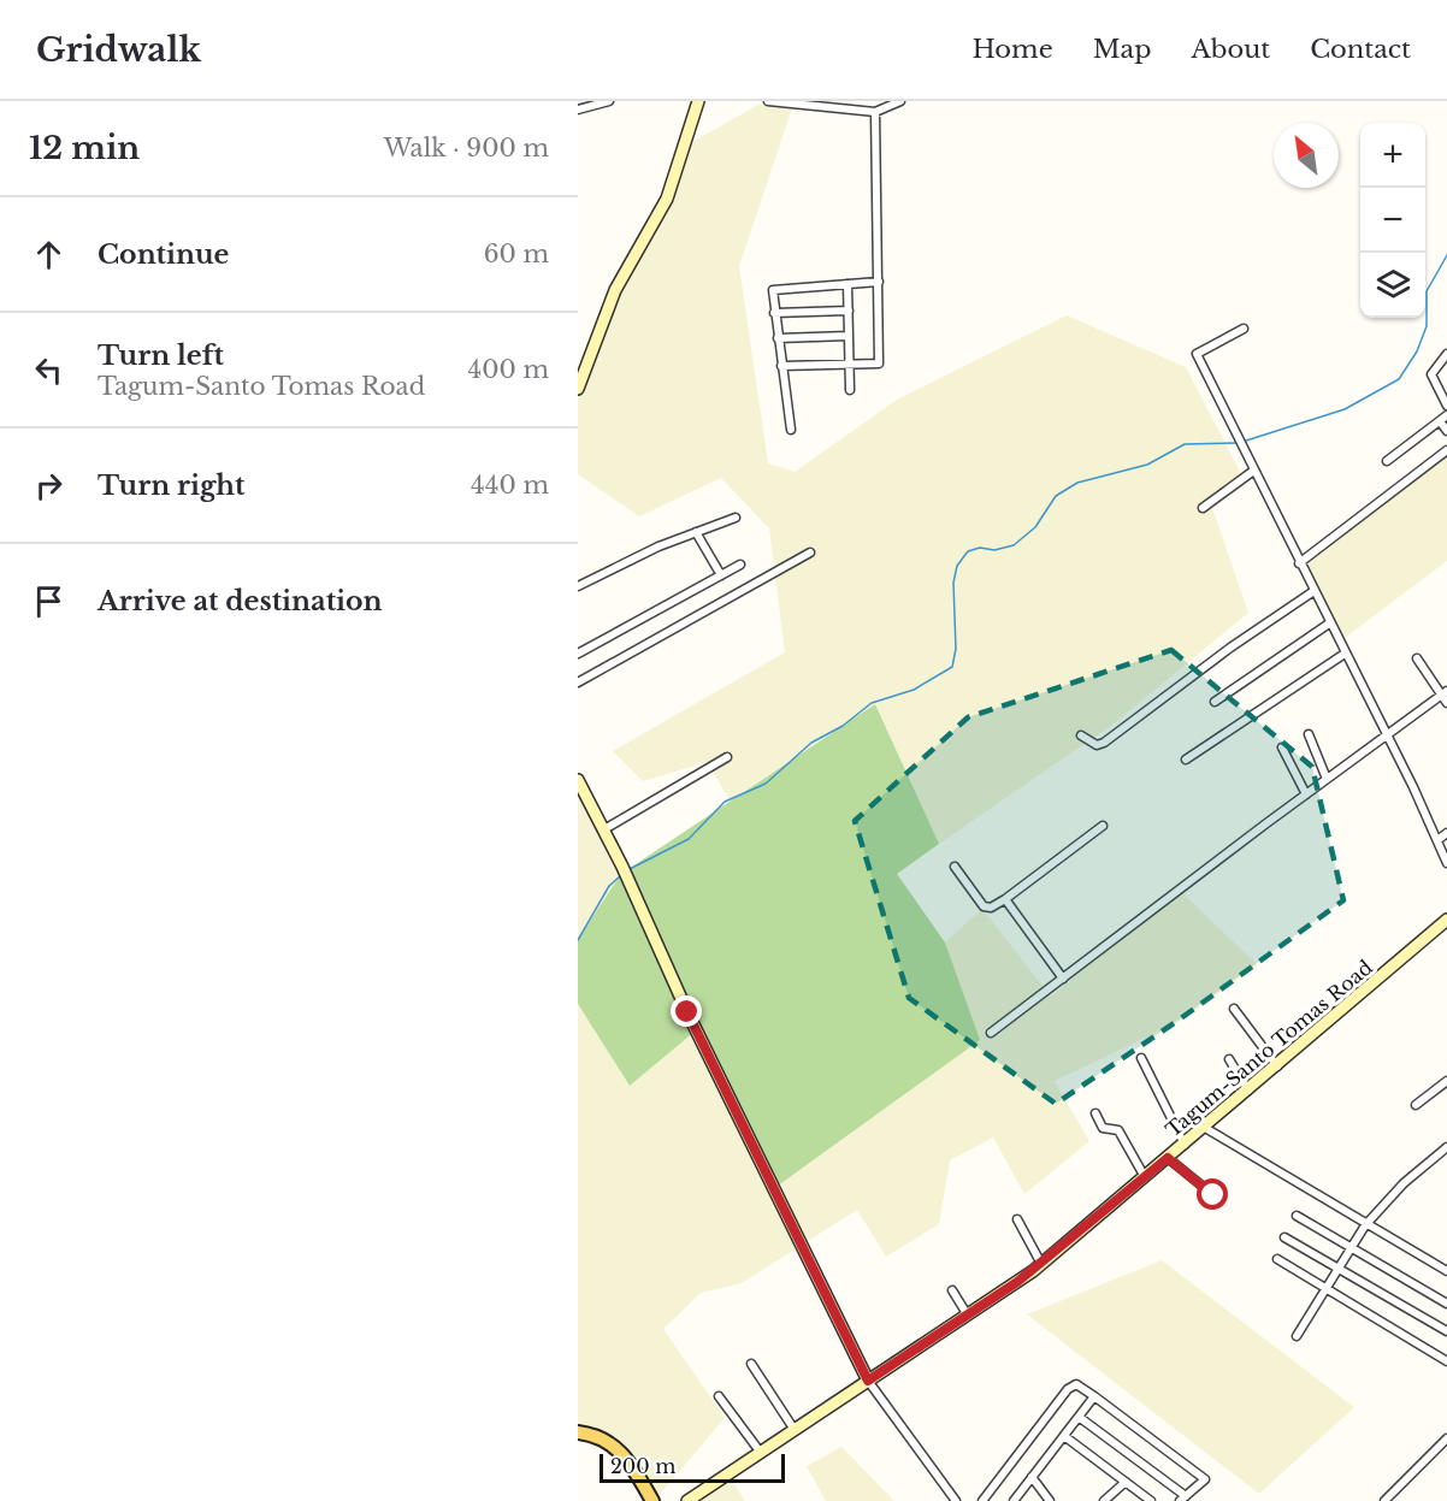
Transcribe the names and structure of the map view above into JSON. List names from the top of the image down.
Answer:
{
  "streets": {
    "street": ["Tagum-Santo Tomas Road"]
  },
  "scale_bar": "200 m",
  "north": "top left",
  "page": {
    "header": "Gridwalk",
    "nav": [
      "Home",
      "Map",
      "About",
      "Contact"
    ],
    "heading": ["12 min", "Walk · 900 m"],
    "map_buttons": ["+", "−"],
    "list": [
      ["Continue", "60 m"],
      ["Turn left", "Tagum-Santo Tomas Road", "400 m"],
      ["Turn right", "440 m"],
      "Arrive at destination"
    ],
    "scale": "200 m"
  }
}
